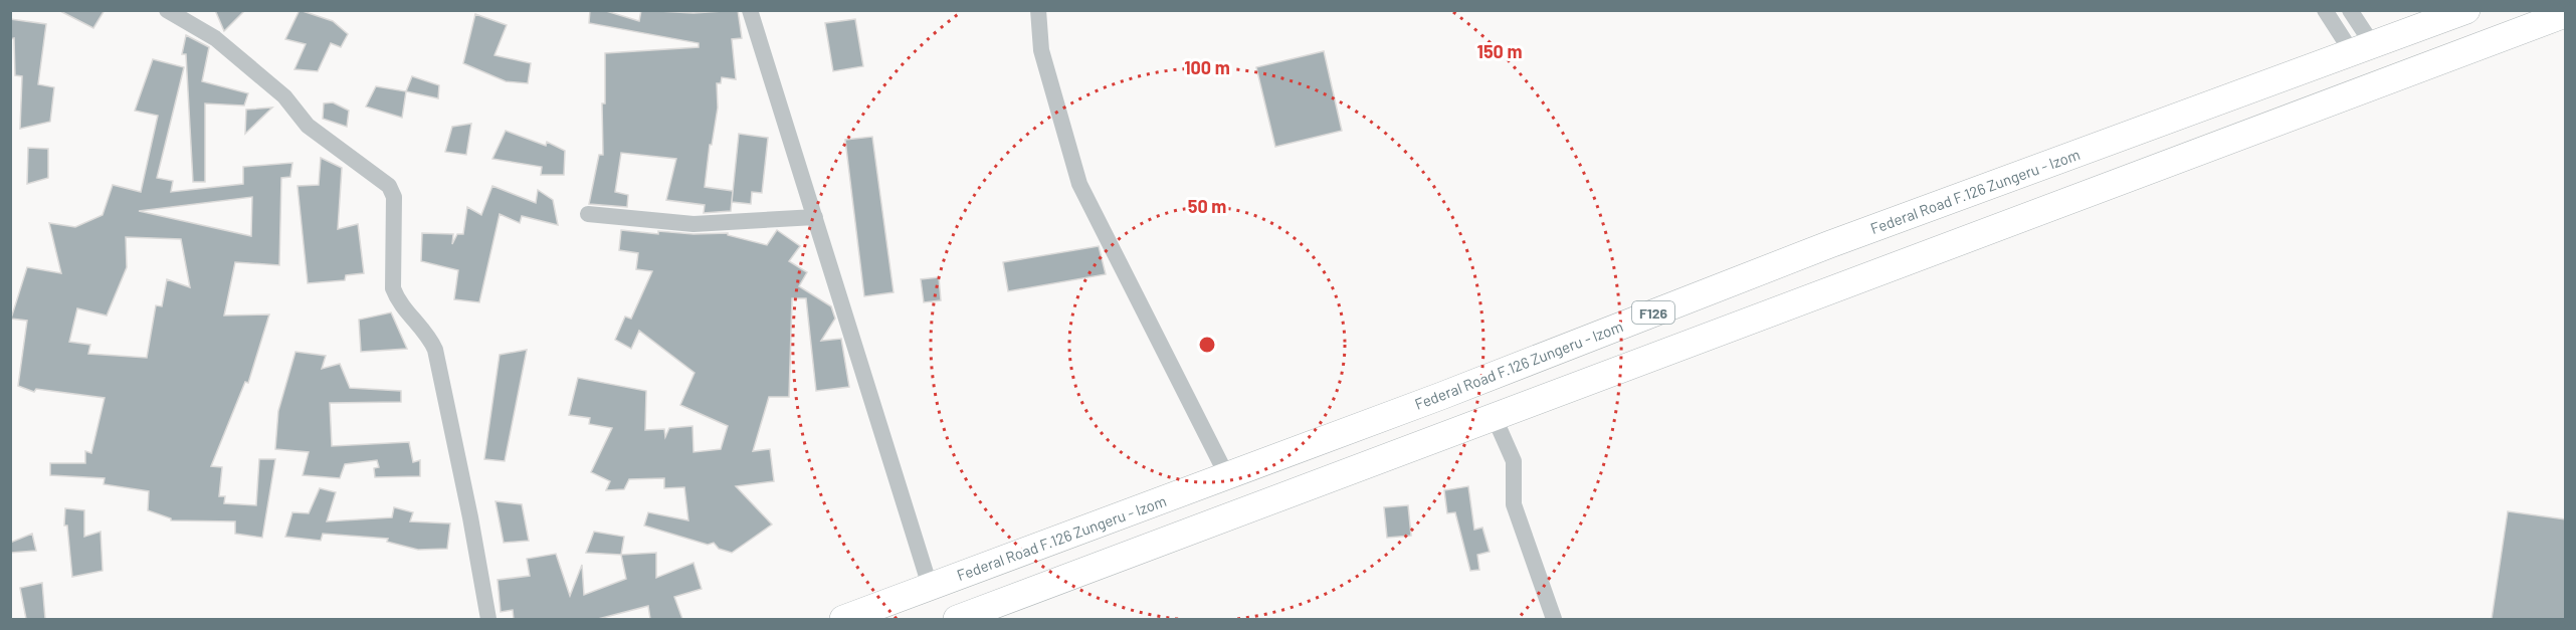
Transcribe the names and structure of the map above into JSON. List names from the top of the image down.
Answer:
{
  "streets": {
    "main road": ["Federal Road F.126 Zungeru - Izom", "F126"]
  },
  "rings": ["150 m", "100 m", "50 m"]
}
